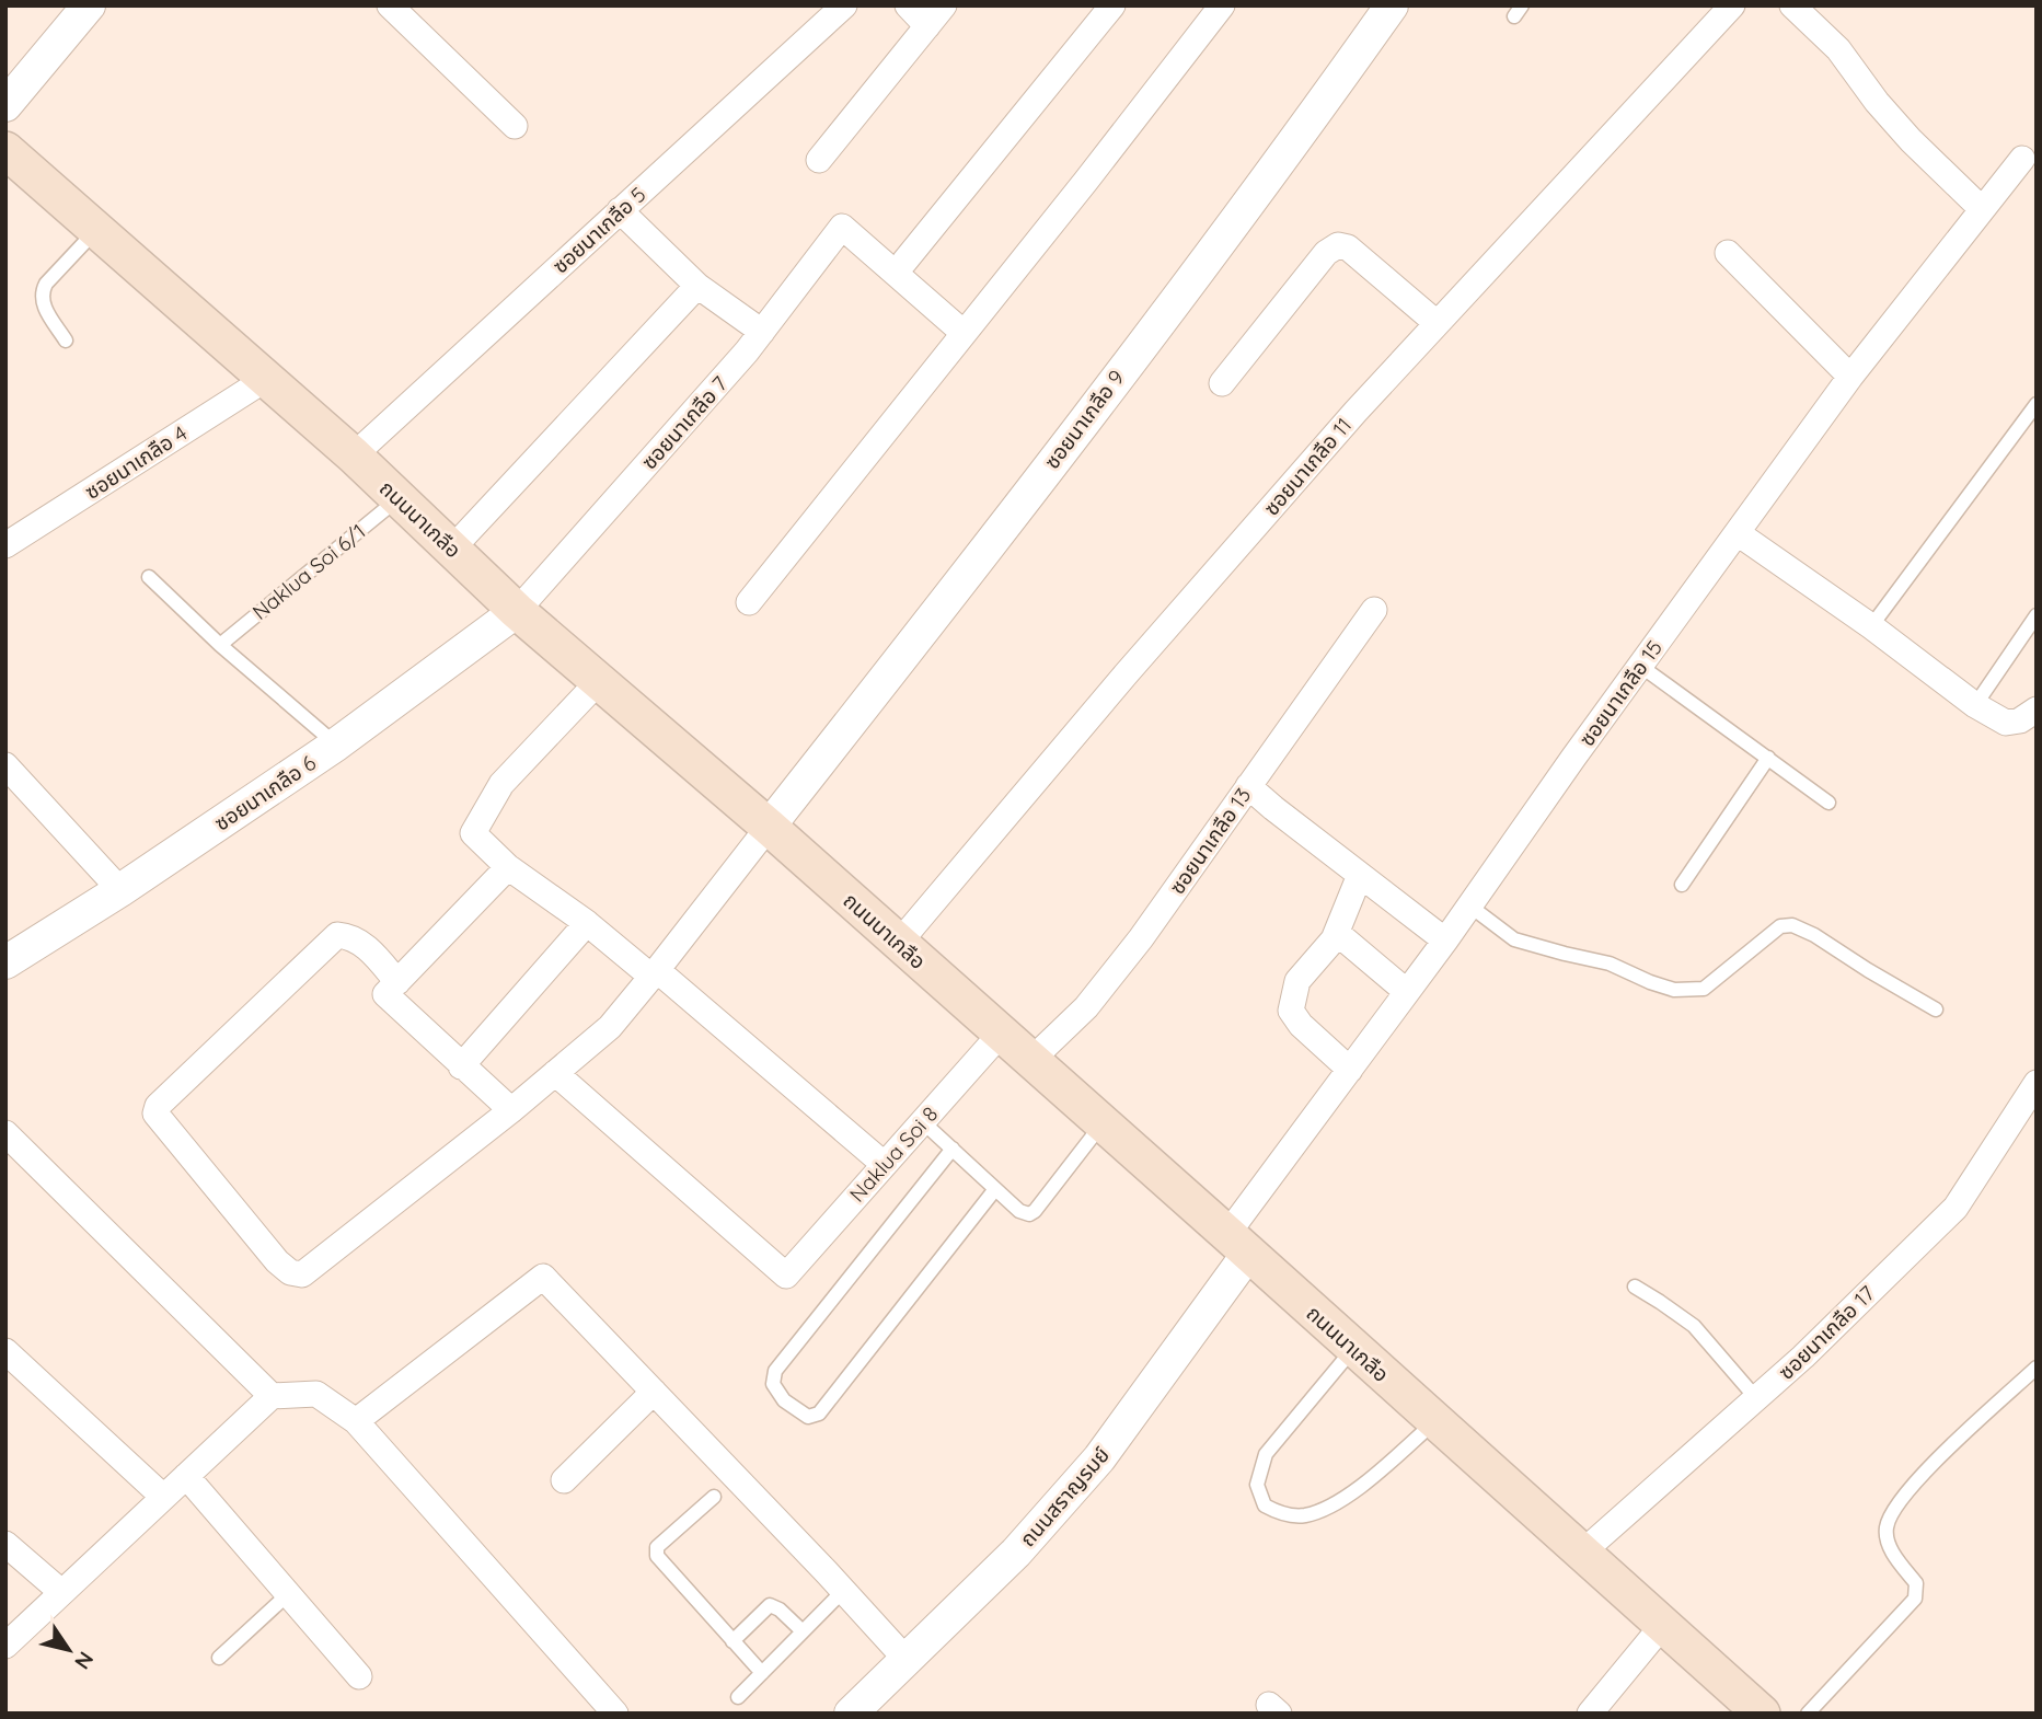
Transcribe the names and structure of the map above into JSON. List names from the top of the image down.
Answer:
{
  "streets": {
    "main road": ["ถนนนาเกลือ"],
    "street": [
      "ซอยนาเกลือ 5",
      "ซอยนาเกลือ 9",
      "ซอยนาเกลือ 7",
      "ซอยนาเกลือ 4",
      "ซอยนาเกลือ 11",
      "ซอยนาเกลือ 15",
      "ซอยนาเกลือ 6",
      "ซอยนาเกลือ 13",
      "Naklua Soi 8",
      "ซอยนาเกลือ 17",
      "ถนนสราญรมย์"
    ],
    "lane": ["Naklua Soi 6/1"]
  },
  "crossings": [
    ["ซอยนาเกลือ 5", "ถนนนาเกลือ"],
    ["ซอยนาเกลือ 9", "ถนนนาเกลือ"],
    ["ซอยนาเกลือ 7", "ถนนนาเกลือ"],
    ["ซอยนาเกลือ 7", "ซอยนาเกลือ 6"],
    ["ซอยนาเกลือ 4", "ถนนนาเกลือ"],
    ["ซอยนาเกลือ 11", "ถนนนาเกลือ"],
    ["ถนนนาเกลือ", "Naklua Soi 6/1"],
    ["ถนนนาเกลือ", "ซอยนาเกลือ 15"],
    ["ถนนนาเกลือ", "ซอยนาเกลือ 6"],
    ["ถนนนาเกลือ", "ซอยนาเกลือ 13"],
    ["ถนนนาเกลือ", "Naklua Soi 8"],
    ["ถนนนาเกลือ", "ซอยนาเกลือ 17"],
    ["ถนนนาเกลือ", "ถนนสราญรมย์"],
    ["ซอยนาเกลือ 15", "ถนนสราญรมย์"]
  ],
  "north": "bottom right"
}
